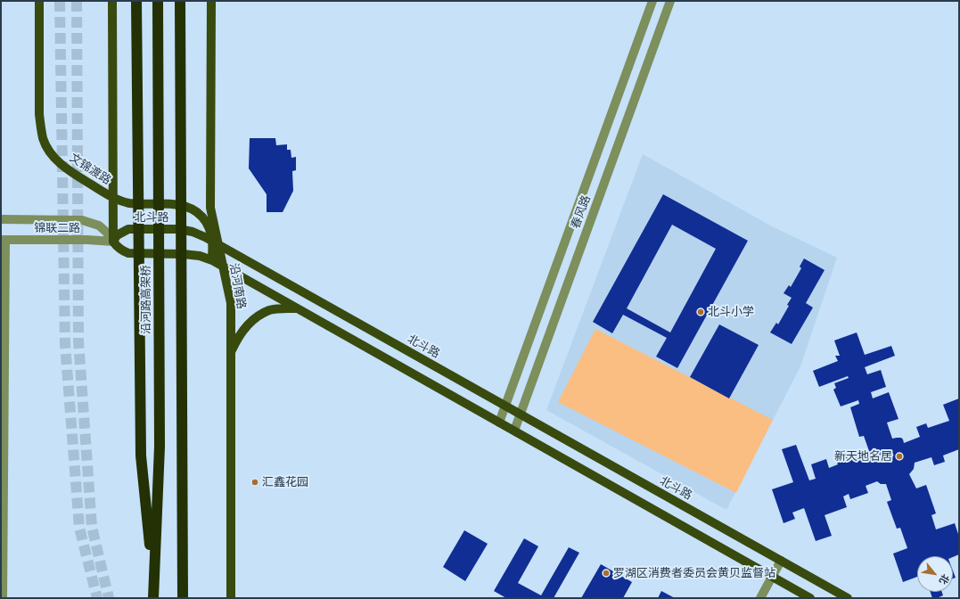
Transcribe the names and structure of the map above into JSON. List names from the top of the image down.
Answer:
{
  "streets": {
    "highway": ["沿河路高架桥"],
    "main road": ["文锦渡路", "北斗路", "沿河南路"],
    "street": ["春风路", "锦联二路"]
  },
  "crossings": [
    ["文锦渡路", "北斗路"],
    ["文锦渡路", "沿河南路"],
    ["春风路", "北斗路"],
    ["北斗路", "锦联二路"],
    ["北斗路", "沿河南路"]
  ],
  "places": [
    "北斗小学",
    "新天地名居",
    "汇鑫花园",
    "罗湖区消费者委员会黄贝监督站"
  ],
  "north": "bottom right"
}
